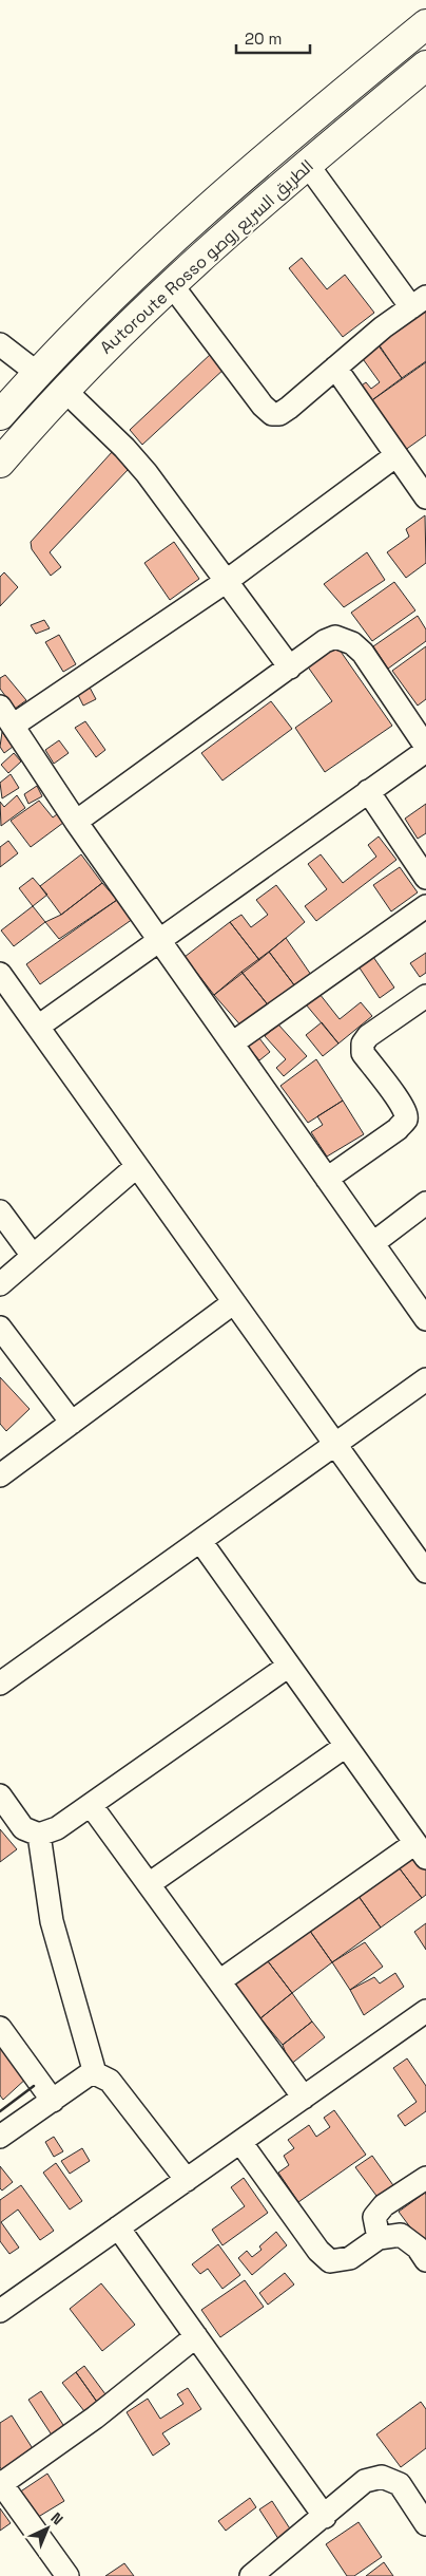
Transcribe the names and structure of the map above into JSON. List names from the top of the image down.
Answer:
{
  "streets": {
    "highway": ["Autoroute Rosso الطريق السريع روصو"]
  },
  "scale_bar": "20 m",
  "north": "top right"
}
